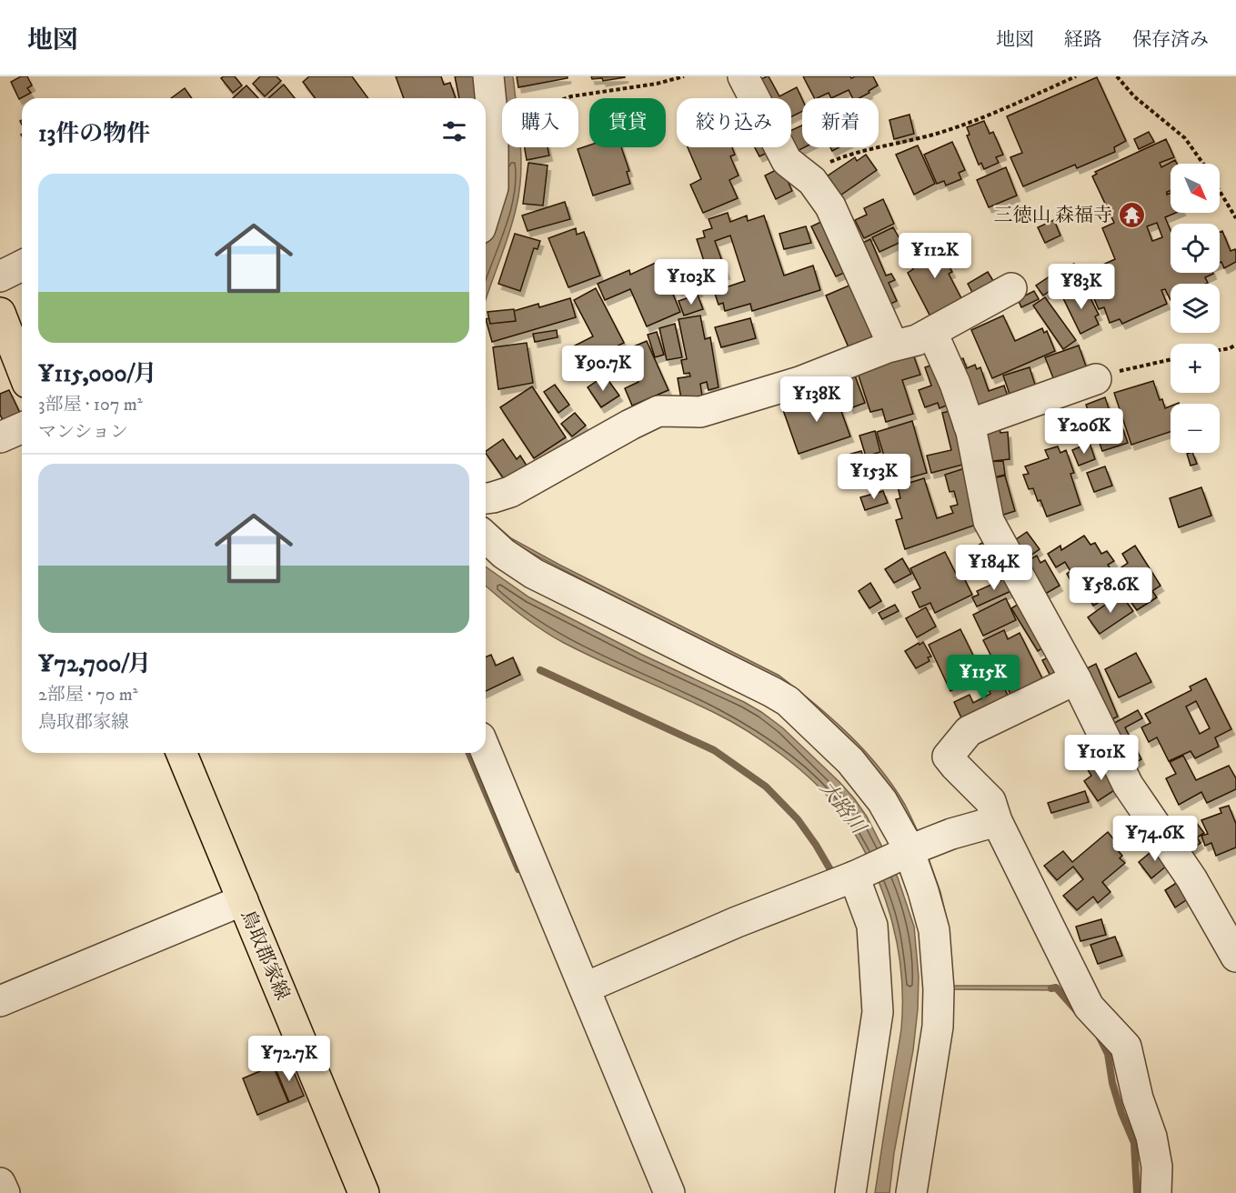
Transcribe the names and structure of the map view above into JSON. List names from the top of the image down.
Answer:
{
  "streets": {
    "main road": ["鳥取郡家線"]
  },
  "water": ["大路川"],
  "places": {
    "temple": ["三徳山 森福寺"]
  },
  "north": "bottom right",
  "page": {
    "header": "地図",
    "nav": ["地図", "経路", "保存済み"],
    "chip": [
      "購入",
      "賃貸",
      "絞り込み",
      "新着"
    ],
    "heading": "13件の物件",
    "map_buttons": ["+", "−"],
    "list": [
      {
        "name": "¥115,000/月",
        "note": "3部屋 · 107 m² · マンション"
      },
      {
        "name": "¥72,700/月",
        "note": "2部屋 · 70 m² · 鳥取郡家線"
      }
    ],
    "price": [
      "¥112K",
      "¥103K",
      "¥83K",
      "¥90.7K",
      "¥138K",
      "¥206K",
      "¥153K",
      "¥184K",
      "¥58.6K",
      "¥115K",
      "¥101K",
      "¥74.6K",
      "¥72.7K"
    ]
  }
}
